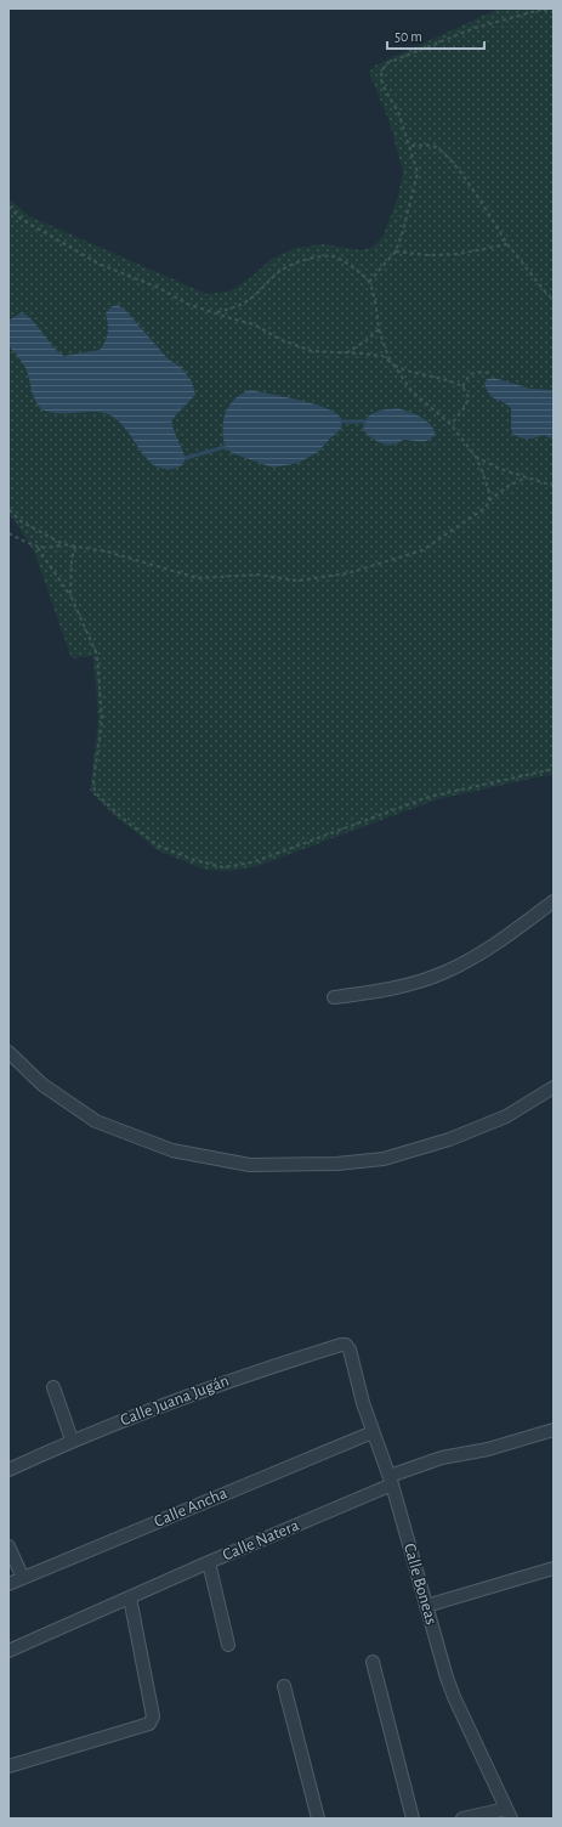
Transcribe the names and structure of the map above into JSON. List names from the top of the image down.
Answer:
{
  "streets": {
    "street": [
      "Calle Juana Jugán",
      "Calle Ancha",
      "Calle Natera",
      "Calle Boneas"
    ]
  },
  "crossings": [
    ["Calle Juana Jugán", "Calle Boneas"],
    ["Calle Ancha", "Calle Boneas"],
    ["Calle Natera", "Calle Boneas"]
  ],
  "scale_bar": "50 m"
}
